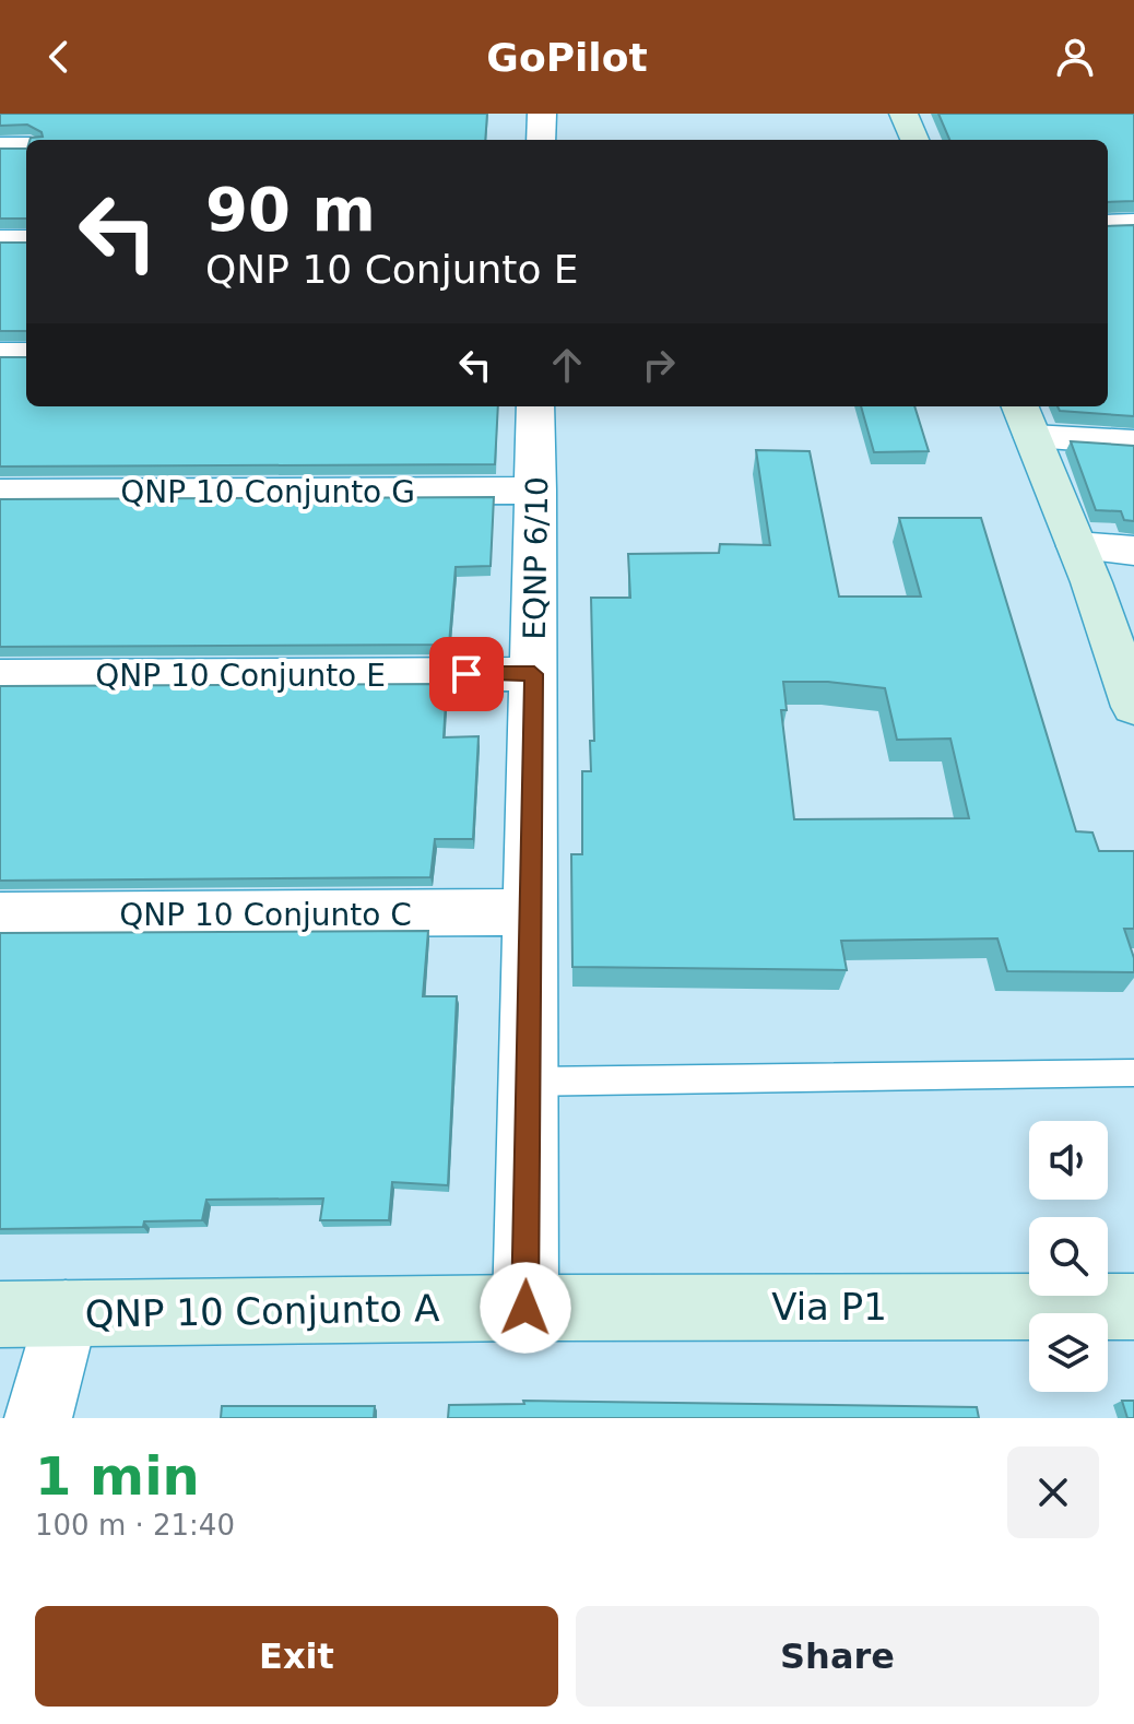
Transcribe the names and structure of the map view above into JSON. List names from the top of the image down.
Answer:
{
  "streets": {
    "street": [
      "QNP 10 Conjunto G",
      "EQNP 6/10",
      "QNP 10 Conjunto E",
      "QNP 10 Conjunto C",
      "Via P1",
      "QNP 10 Conjunto A"
    ]
  },
  "crossings": [
    ["QNP 10 Conjunto G", "EQNP 6/10"],
    ["EQNP 6/10", "QNP 10 Conjunto E"],
    ["EQNP 6/10", "QNP 10 Conjunto C"],
    ["EQNP 6/10", "Via P1"],
    ["EQNP 6/10", "QNP 10 Conjunto A"],
    ["Via P1", "QNP 10 Conjunto A"]
  ],
  "page": {
    "header": "GoPilot",
    "turn": ["90 m", "QNP 10 Conjunto E"],
    "heading": ["1 min", "100 m · 21:40"],
    "buttons": ["Exit", "Share"]
  }
}
